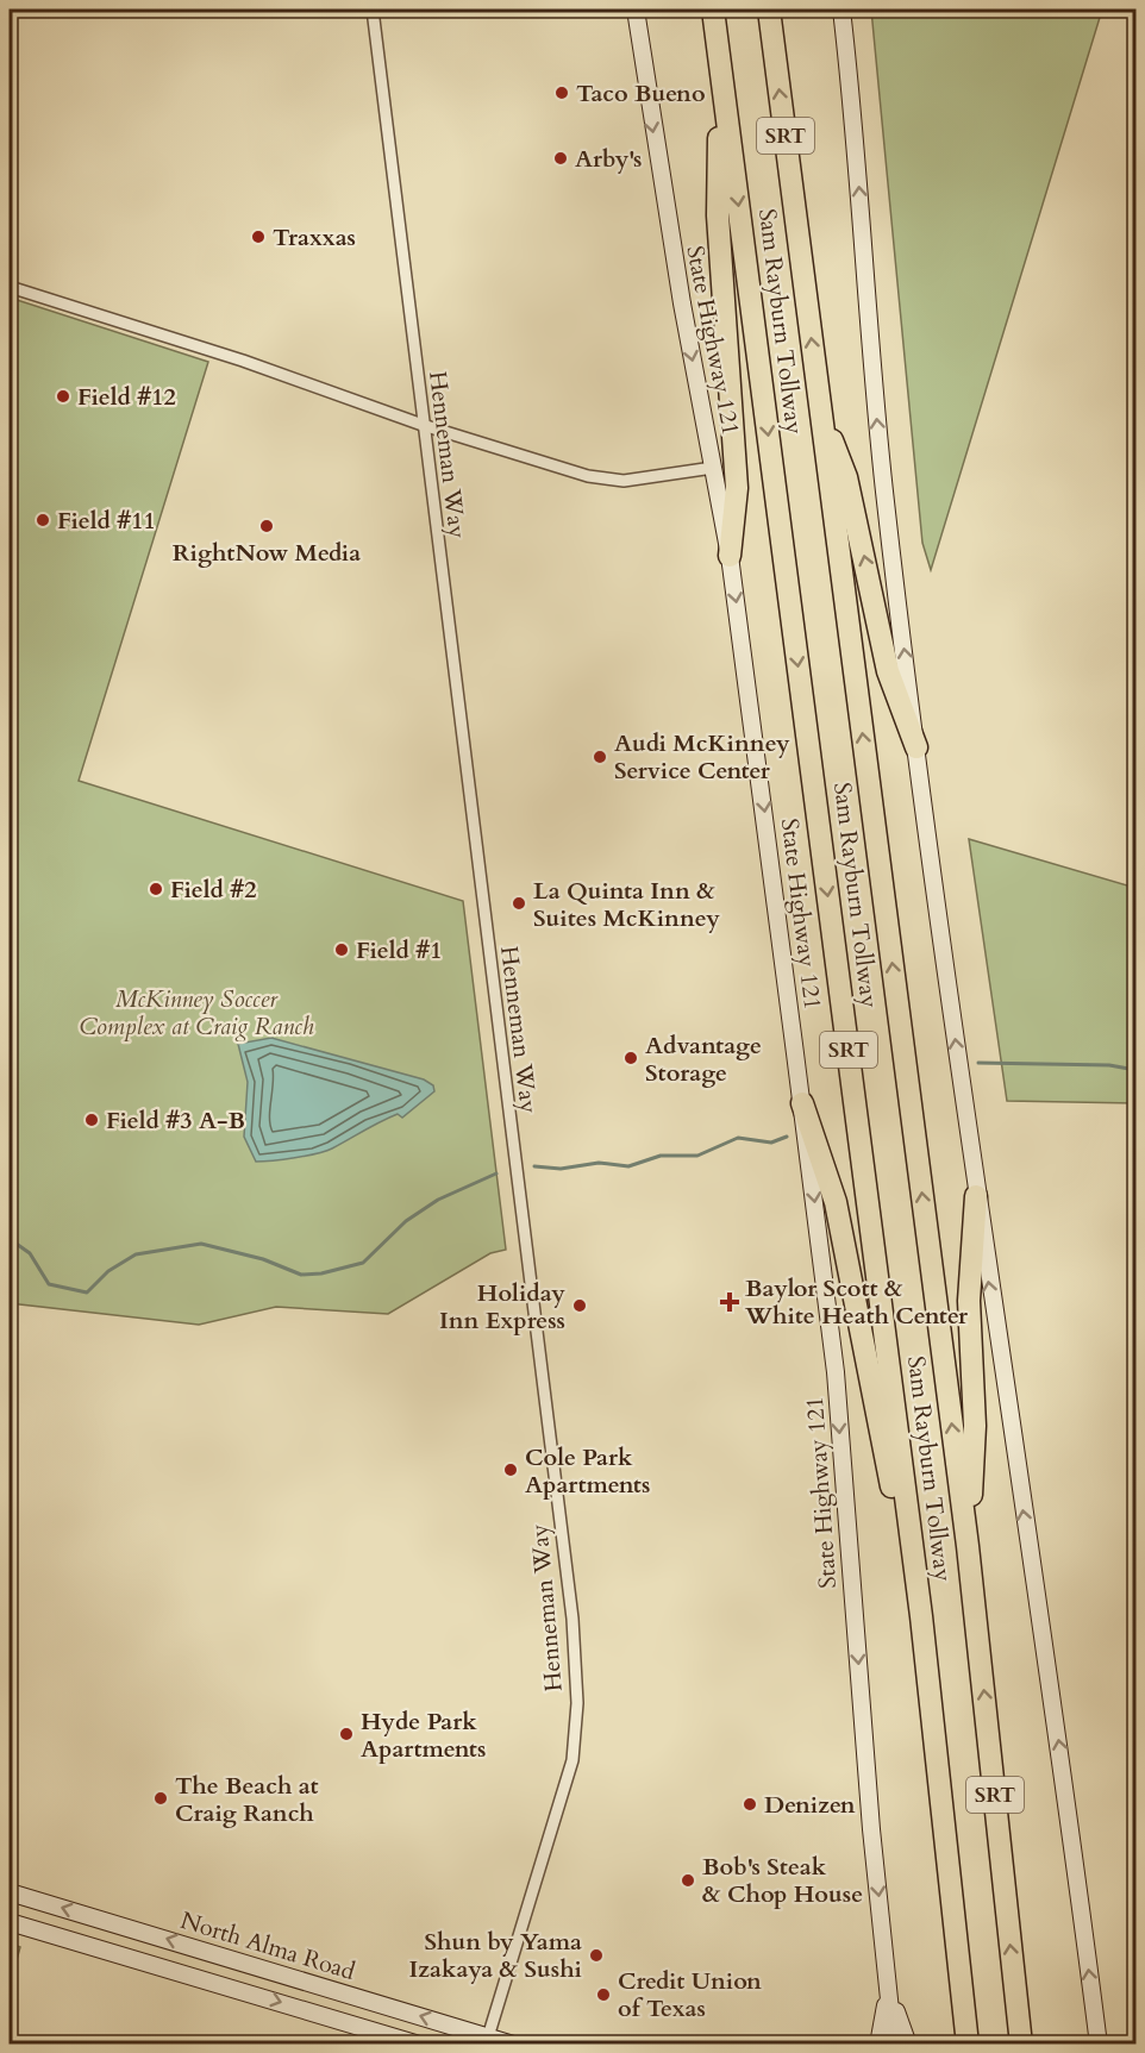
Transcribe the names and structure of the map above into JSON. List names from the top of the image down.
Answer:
{
  "streets": {
    "highway": ["SRT", "Sam Rayburn Tollway"],
    "main road": ["State Highway 121", "North Alma Road"],
    "street": ["Henneman Way"]
  },
  "crossings": [
    ["Henneman Way", "North Alma Road"]
  ],
  "one_way": ["State Highway 121"],
  "parks": ["McKinney Soccer Complex at Craig Ranch"],
  "places": {
    "other": [
      "Taco Bueno",
      "Arby's",
      "Traxxas",
      "Field #12",
      "Field #11",
      "RightNow Media",
      "Audi McKinney Service Center",
      "Field #2",
      "La Quinta Inn & Suites McKinney",
      "Field #1",
      "Advantage Storage",
      "Field #3 A-B",
      "Holiday Inn Express",
      "Cole Park Apartments",
      "Hyde Park Apartments",
      "The Beach at Craig Ranch",
      "Denizen",
      "Bob's Steak & Chop House",
      "Shun by Yama Izakaya & Sushi",
      "Credit Union of Texas"
    ],
    "health": ["Baylor Scott & White Heath Center"]
  }
}
